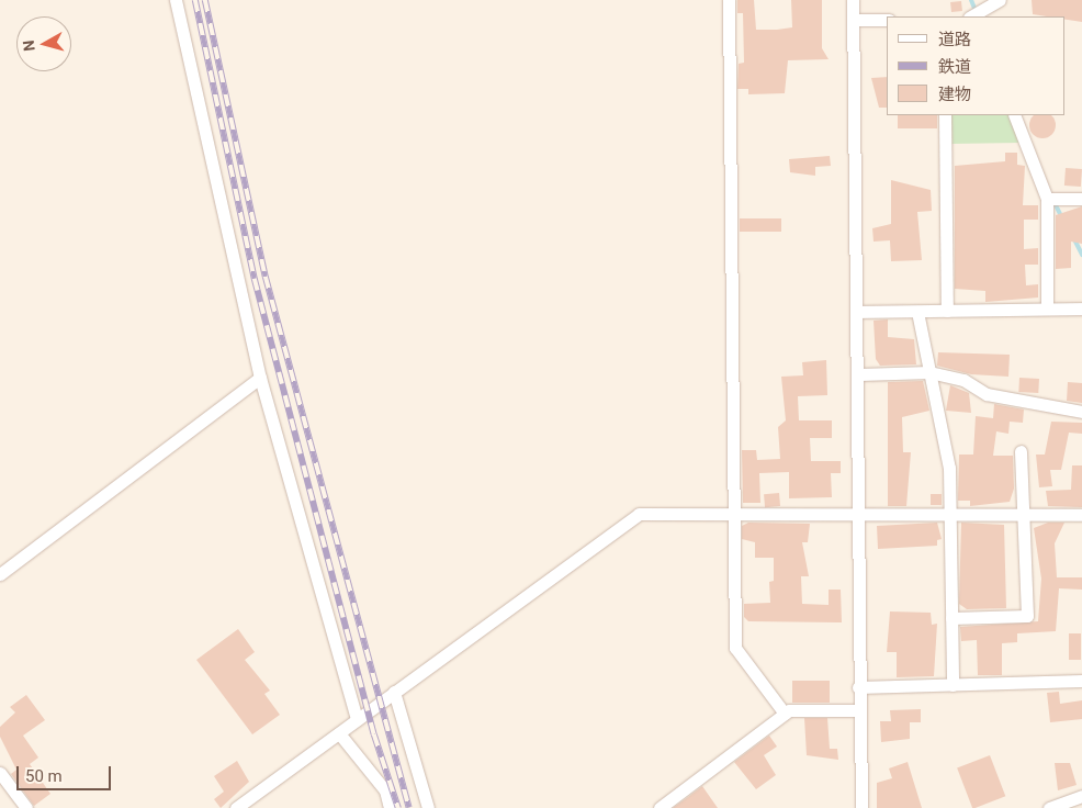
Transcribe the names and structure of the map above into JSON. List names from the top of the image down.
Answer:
{
  "legend": ["道路", "鉄道", "建物"],
  "scale_bar": "50 m",
  "north": "left"
}
